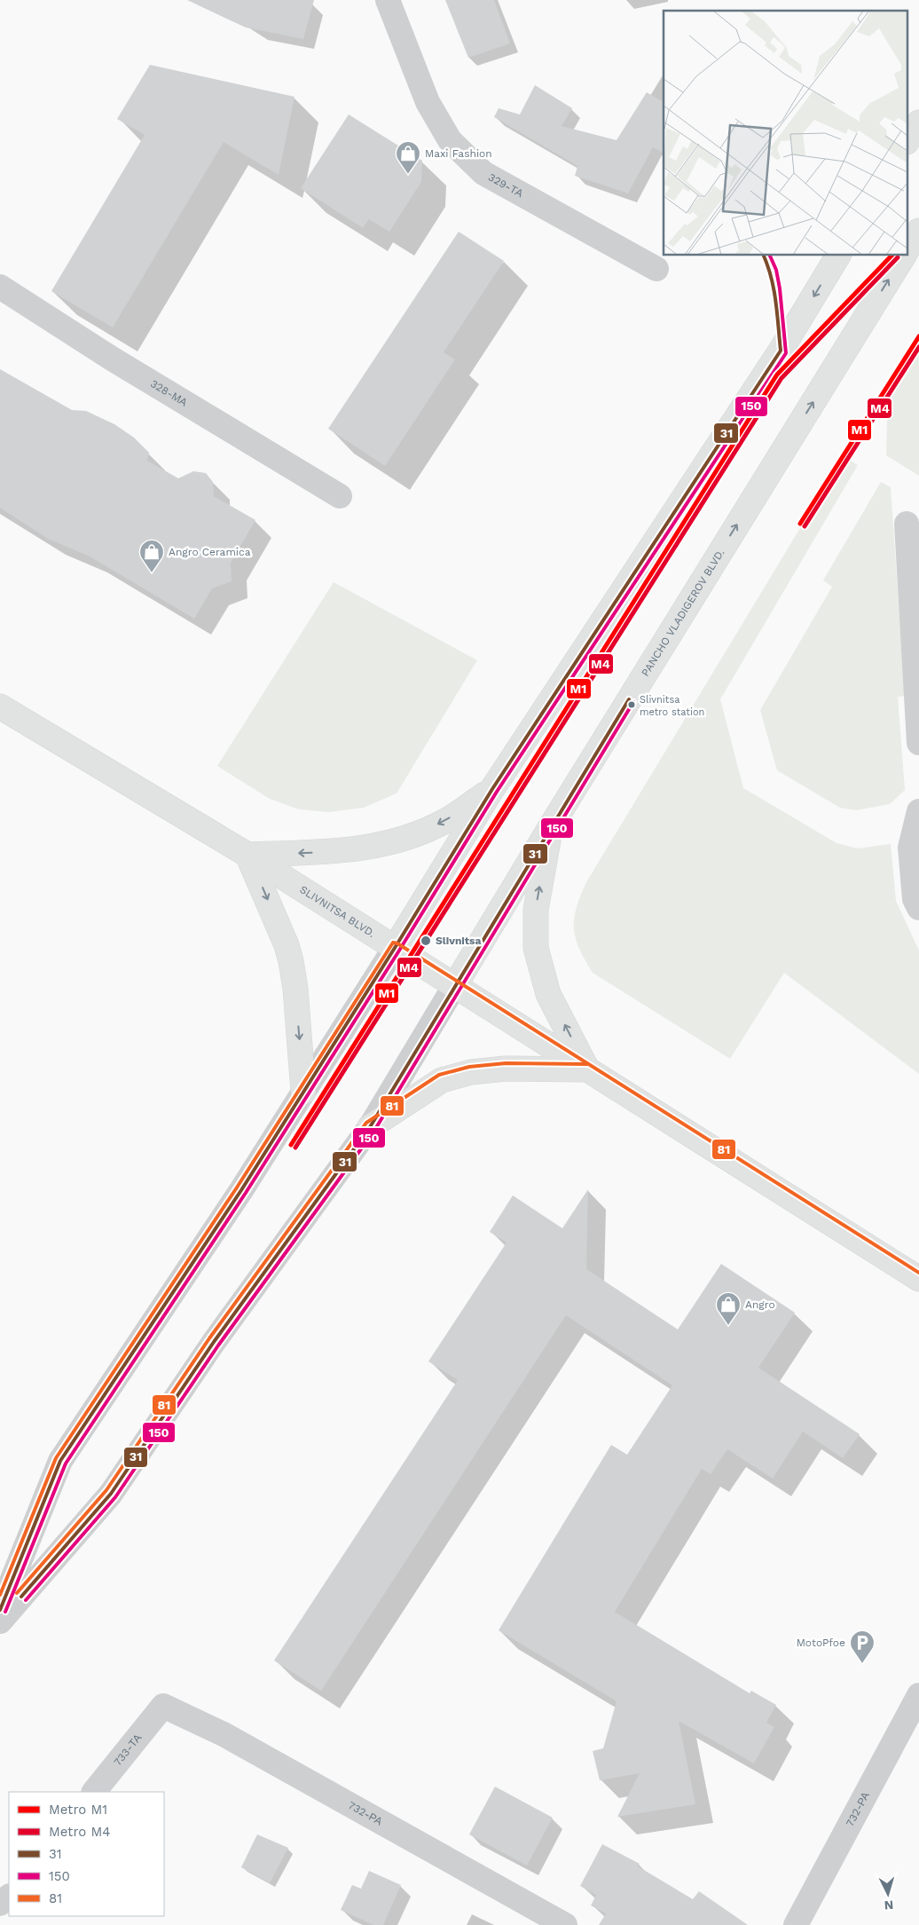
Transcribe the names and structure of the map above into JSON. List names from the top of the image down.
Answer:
{
  "streets": {
    "main road": ["PANCHO VLADIGEROV BLVD.", "SLIVNITSA BLVD."],
    "street": [
      "329-ТА",
      "328-МА",
      "733-ТА",
      "732-РА"
    ]
  },
  "crossings": [
    ["PANCHO VLADIGEROV BLVD.", "SLIVNITSA BLVD."],
    ["733-ТА", "732-РА"]
  ],
  "places": {
    "shop": ["Maxi Fashion", "Angro Ceramica", "Angro"],
    "other": ["Slivnitsa metro station", "Slivnitsa"],
    "parking": ["MotoPfoe"]
  },
  "lines": [
    "metro line M1",
    "transit line 31",
    "transit line 150",
    "metro line M4",
    "transit line 81"
  ],
  "legend": [
    "Metro M1",
    "Metro M4",
    "31",
    "150",
    "81"
  ],
  "north": "bottom"
}
